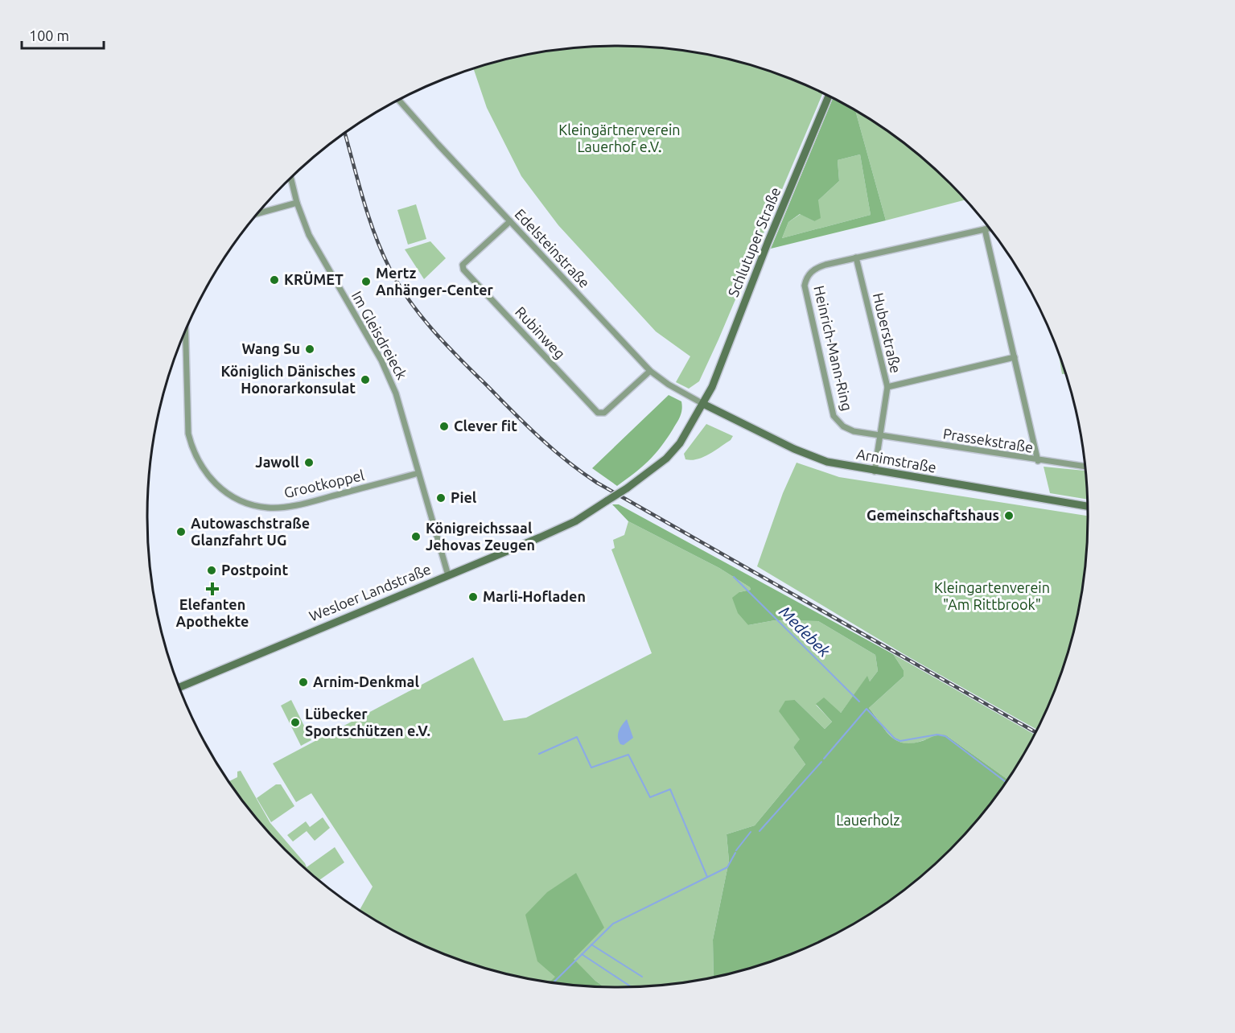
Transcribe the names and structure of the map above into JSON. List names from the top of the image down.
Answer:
{
  "streets": {
    "main road": ["Schlutuper Straße", "Arnimstraße", "Wesloer Landstraße"],
    "street": [
      "Edelsteinstraße",
      "Rubinweg",
      "Huberstraße",
      "Im Gleisdreieck",
      "Heinrich-Mann-Ring",
      "Prassekstraße",
      "Grootkoppel"
    ]
  },
  "crossings": [
    ["Schlutuper Straße", "Edelsteinstraße"],
    ["Schlutuper Straße", "Arnimstraße"],
    ["Schlutuper Straße", "Wesloer Landstraße"],
    ["Edelsteinstraße", "Rubinweg"],
    ["Edelsteinstraße", "Arnimstraße"],
    ["Edelsteinstraße", "Wesloer Landstraße"],
    ["Huberstraße", "Heinrich-Mann-Ring"],
    ["Huberstraße", "Prassekstraße"],
    ["Huberstraße", "Arnimstraße"],
    ["Im Gleisdreieck", "Grootkoppel"],
    ["Im Gleisdreieck", "Wesloer Landstraße"],
    ["Heinrich-Mann-Ring", "Prassekstraße"],
    ["Arnimstraße", "Wesloer Landstraße"]
  ],
  "water": ["Medebek"],
  "parks": ["Kleingärtnerverein Lauerhof e.V.", "Kleingartenverein \"Am Rittbrook\"", "Lauerholz"],
  "places": {
    "other": [
      "KRÜMET",
      "Mertz Anhänger-Center",
      "Wang Su",
      "Königlich Dänisches Honorarkonsulat",
      "Clever fit",
      "Jawoll",
      "Piel",
      "Gemeinschaftshaus",
      "Autowaschstraße Glanzfahrt UG",
      "Königreichssaal Jehovas Zeugen",
      "Postpoint",
      "Marli-Hofladen",
      "Arnim-Denkmal",
      "Lübecker Sportschützen e.V."
    ],
    "health": ["Elefanten Apothekte"]
  },
  "scale_bar": "100 m"
}
